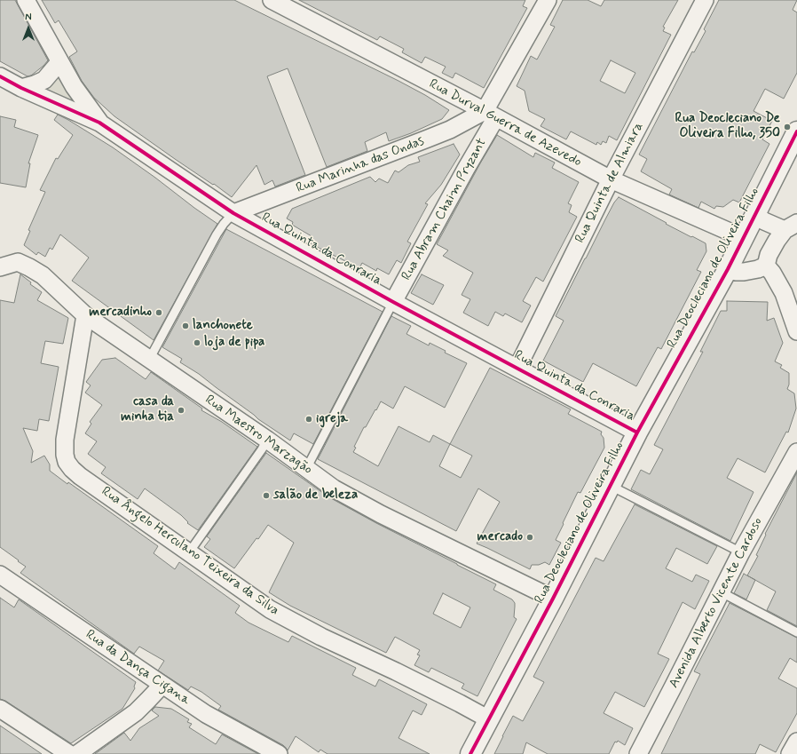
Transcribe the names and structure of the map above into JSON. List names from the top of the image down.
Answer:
{
  "streets": {
    "street": [
      "Rua Durval Guerra de Azevedo",
      "Rua Marinha das Ondas",
      "Rua Quinta de Almiara",
      "Rua Abram Chaim Pryzant",
      "Rua Quinta da Conraria",
      "Rua Deocleciano de Oliveira Filho",
      "Rua Maestro Marzagão",
      "Rua Ângelo Herculano Teixeira da Silva",
      "Avenida Alberto Vicente Cardoso",
      "Rua da Dança Cigana"
    ]
  },
  "crossings": [
    ["Rua Durval Guerra de Azevedo", "Rua Marinha das Ondas"],
    ["Rua Durval Guerra de Azevedo", "Rua Quinta de Almiara"],
    ["Rua Durval Guerra de Azevedo", "Rua Abram Chaim Pryzant"],
    ["Rua Durval Guerra de Azevedo", "Rua Deocleciano de Oliveira Filho"],
    ["Rua Marinha das Ondas", "Rua Abram Chaim Pryzant"],
    ["Rua Marinha das Ondas", "Rua Quinta da Conraria"],
    ["Rua Quinta de Almiara", "Rua Quinta da Conraria"],
    ["Rua Abram Chaim Pryzant", "Rua Quinta da Conraria"],
    ["Rua Quinta da Conraria", "Rua Deocleciano de Oliveira Filho"],
    ["Rua Deocleciano de Oliveira Filho", "Rua Maestro Marzagão"],
    ["Rua Deocleciano de Oliveira Filho", "Rua Ângelo Herculano Teixeira da Silva"],
    ["Rua Maestro Marzagão", "Rua Ângelo Herculano Teixeira da Silva"]
  ],
  "places": [
    "Rua Deocleciano De Oliveira Filho, 350",
    "mercadinho",
    "lanchonete",
    "loja de pipa",
    "casa da minha tia",
    "igreja",
    "salão de beleza",
    "mercado"
  ],
  "north": "top"
}
